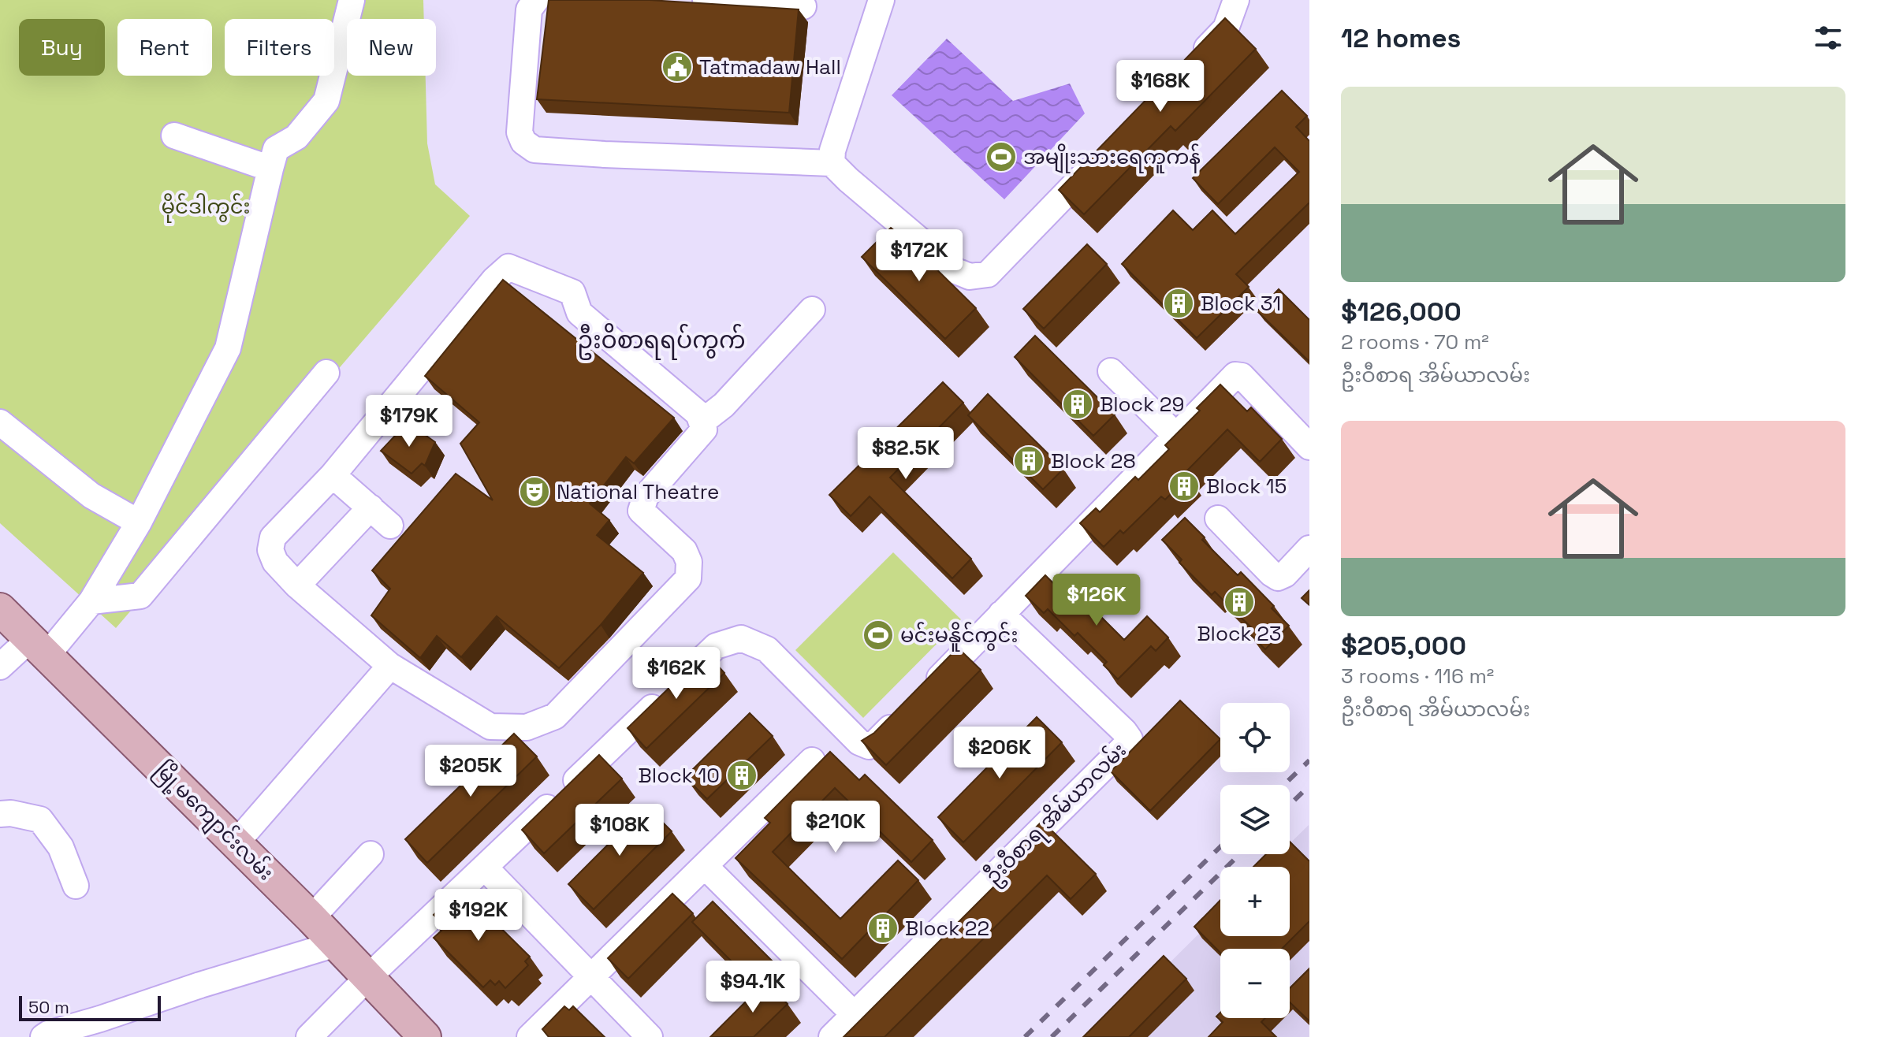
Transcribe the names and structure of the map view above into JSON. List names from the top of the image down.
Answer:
{
  "streets": {
    "main road": ["မြို့မကျောင်းလမ်း"],
    "street": ["ဦးဝီစာရ အိမ်ယာလမ်း"]
  },
  "districts": ["ဦးဝိစာရရပ်ကွက်"],
  "parks": ["မိုင်ဒါကွင်း"],
  "places": {
    "public building": ["Tatmadaw Hall"],
    "sports": ["အမျိုးသားရေကူကန်", "မင်းမနိူင်ကွင်း"],
    "building": [
      "Block 31",
      "Block 29",
      "Block 28",
      "Block 15",
      "Block 23",
      "Block 10",
      "Block 22"
    ],
    "theatre": ["National Theatre"]
  },
  "scale_bar": "50 m",
  "page": {
    "heading": "12 homes",
    "chip": [
      "Buy",
      "Rent",
      "Filters",
      "New"
    ],
    "price": [
      "$168K",
      "$172K",
      "$179K",
      "$82.5K",
      "$126K",
      "$162K",
      "$206K",
      "$205K",
      "$210K",
      "$108K",
      "$192K",
      "$94.1K"
    ],
    "list": [
      {
        "name": "$126,000",
        "note": "2 rooms · 70 m² · ဦးဝီစာရ အိမ်ယာလမ်း"
      },
      {
        "name": "$205,000",
        "note": "3 rooms · 116 m² · ဦးဝီစာရ အိမ်ယာလမ်း"
      }
    ],
    "map_buttons": ["+", "−"],
    "scale": "50 m"
  }
}
